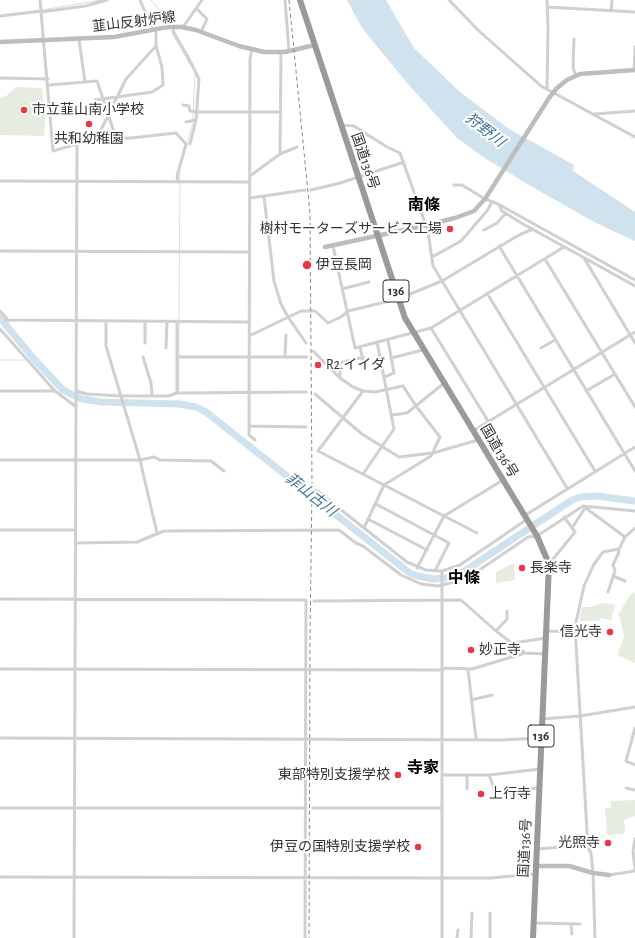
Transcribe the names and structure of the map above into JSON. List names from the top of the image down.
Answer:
{
  "streets": {
    "highway": ["国道136号", "136"],
    "main road": ["韮山反射炉線"]
  },
  "crossings": [
    ["韮山反射炉線", "国道136号"]
  ],
  "districts": ["南條", "中條", "寺家"],
  "water": ["狩野川", "菲山古川"],
  "places": [
    "市立韮山南小学校",
    "共和幼稚園",
    "樹村モーターズサービス工場",
    "伊豆長岡",
    "R2.イイダ",
    "長楽寺",
    "信光寺",
    "妙正寺",
    "東部特別支援学校",
    "上行寺",
    "光照寺",
    "伊豆の国特別支援学校"
  ]
}
